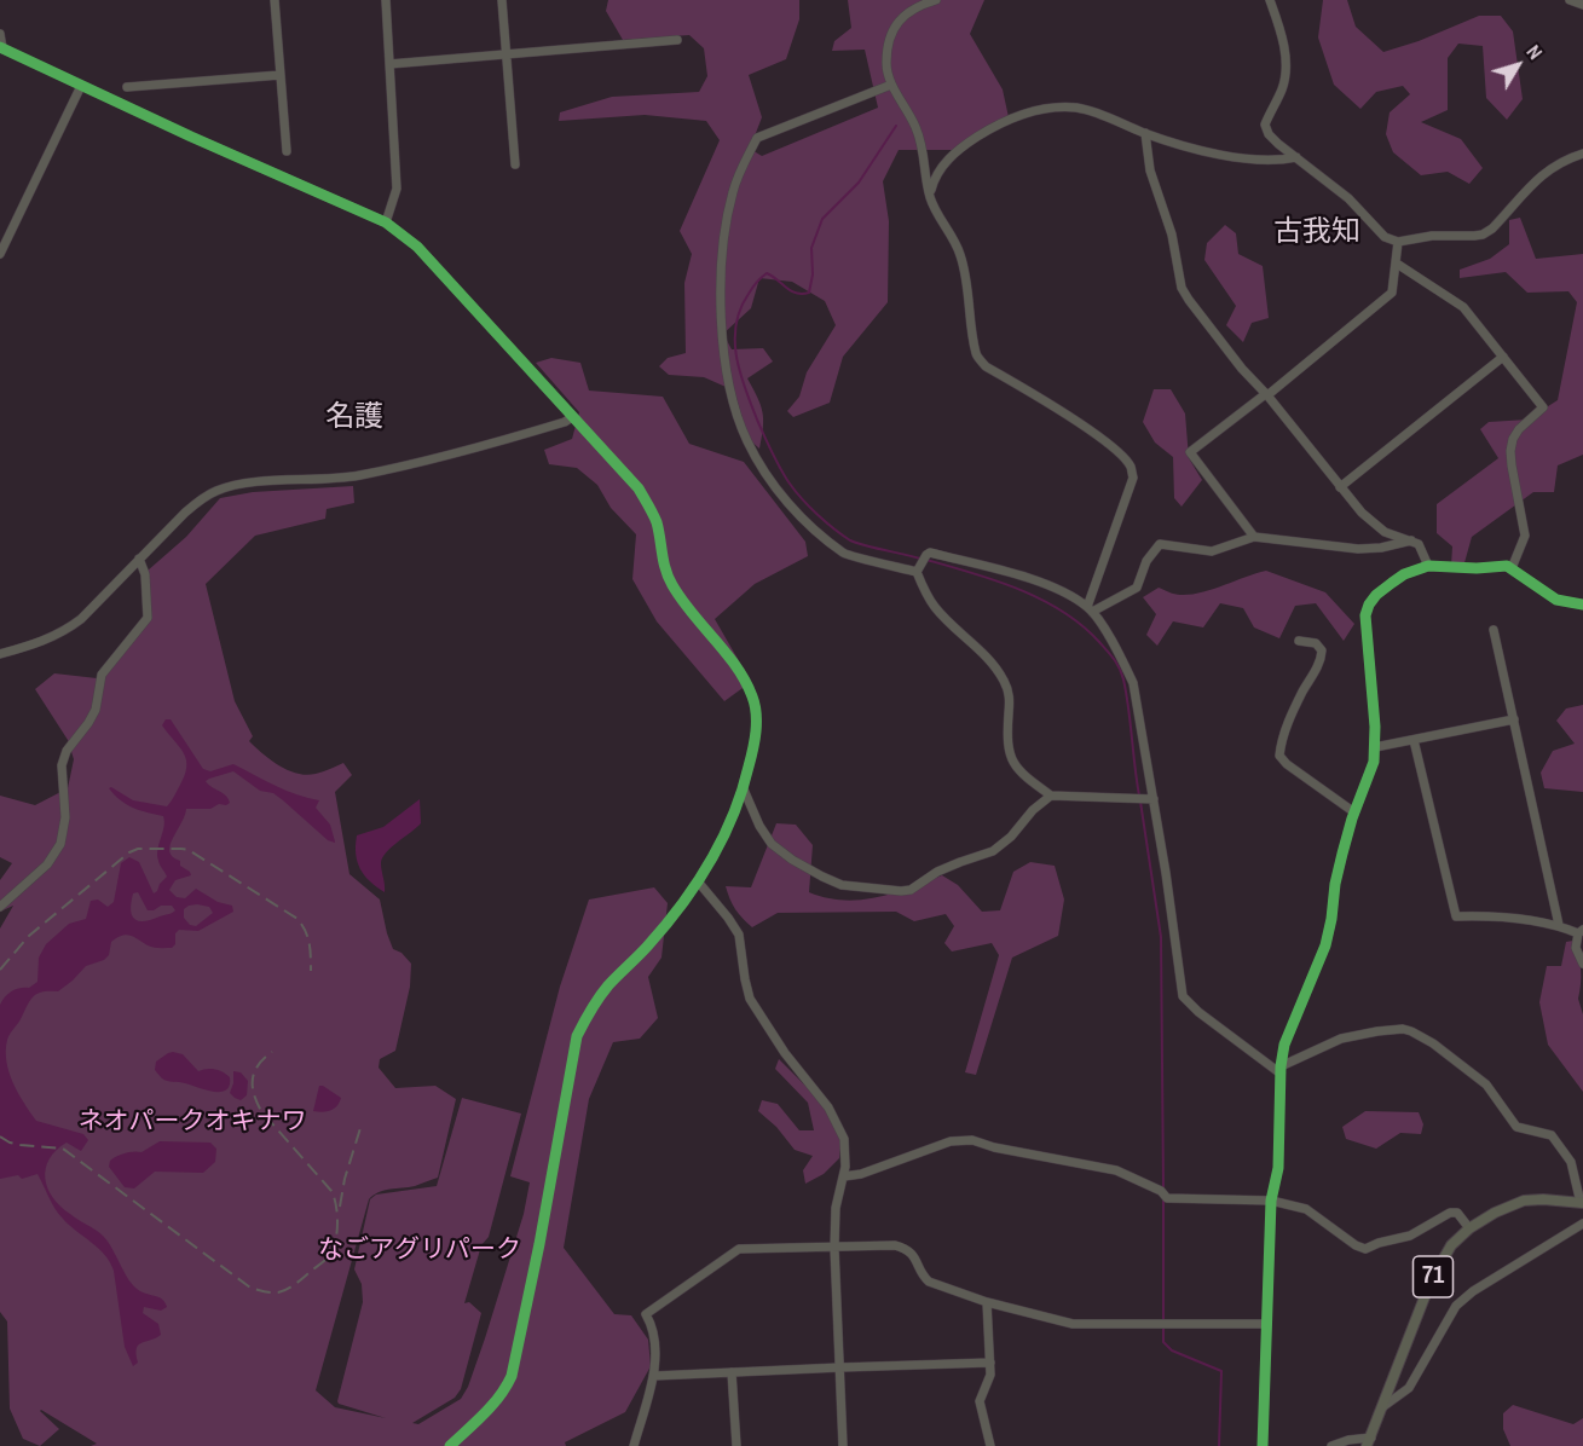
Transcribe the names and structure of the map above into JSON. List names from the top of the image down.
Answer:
{
  "streets": {
    "main road": ["71"]
  },
  "districts": ["古我知", "名護"],
  "parks": ["ネオパークオキナワ", "なごアグリパーク"],
  "north": "top right"
}
